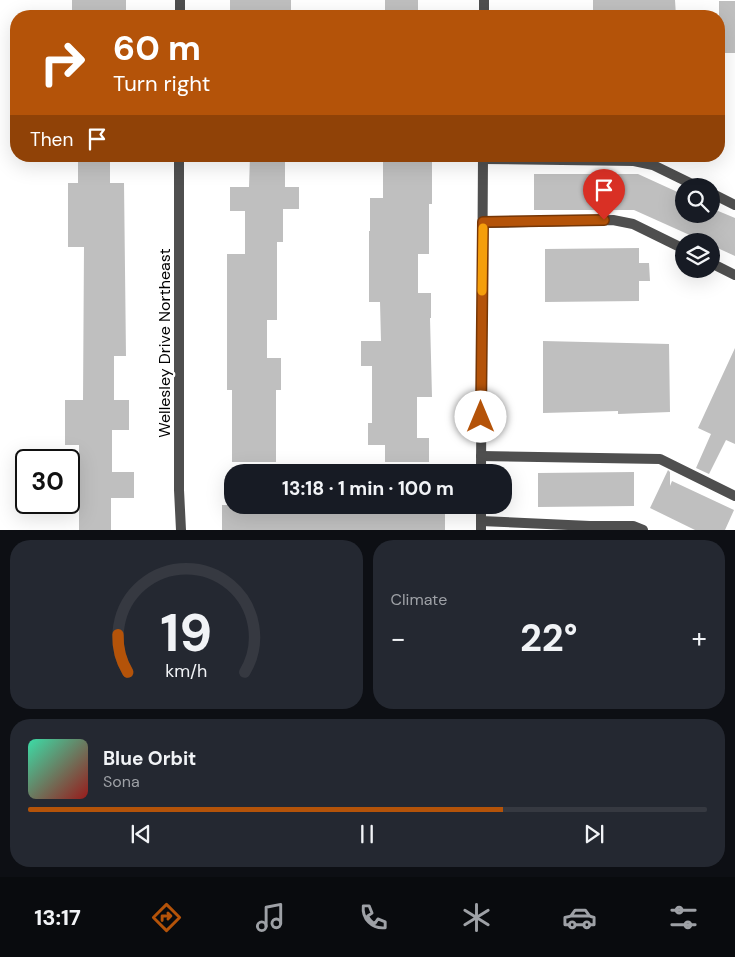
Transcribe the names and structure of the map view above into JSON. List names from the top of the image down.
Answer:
{
  "streets": {
    "street": ["Wellesley Drive Northeast"]
  },
  "page": {
    "turn": ["60 m", "Turn right"],
    "then": "Then",
    "limit": "30",
    "trip": "13:18 · 1 min · 100 m",
    "tile": "Climate",
    "heat": ["−", "22°", "+"],
    "song": ["Blue Orbit", "Sona"],
    "tabs": "13:17",
    "gauge": ["19", "km/h"]
  }
}
